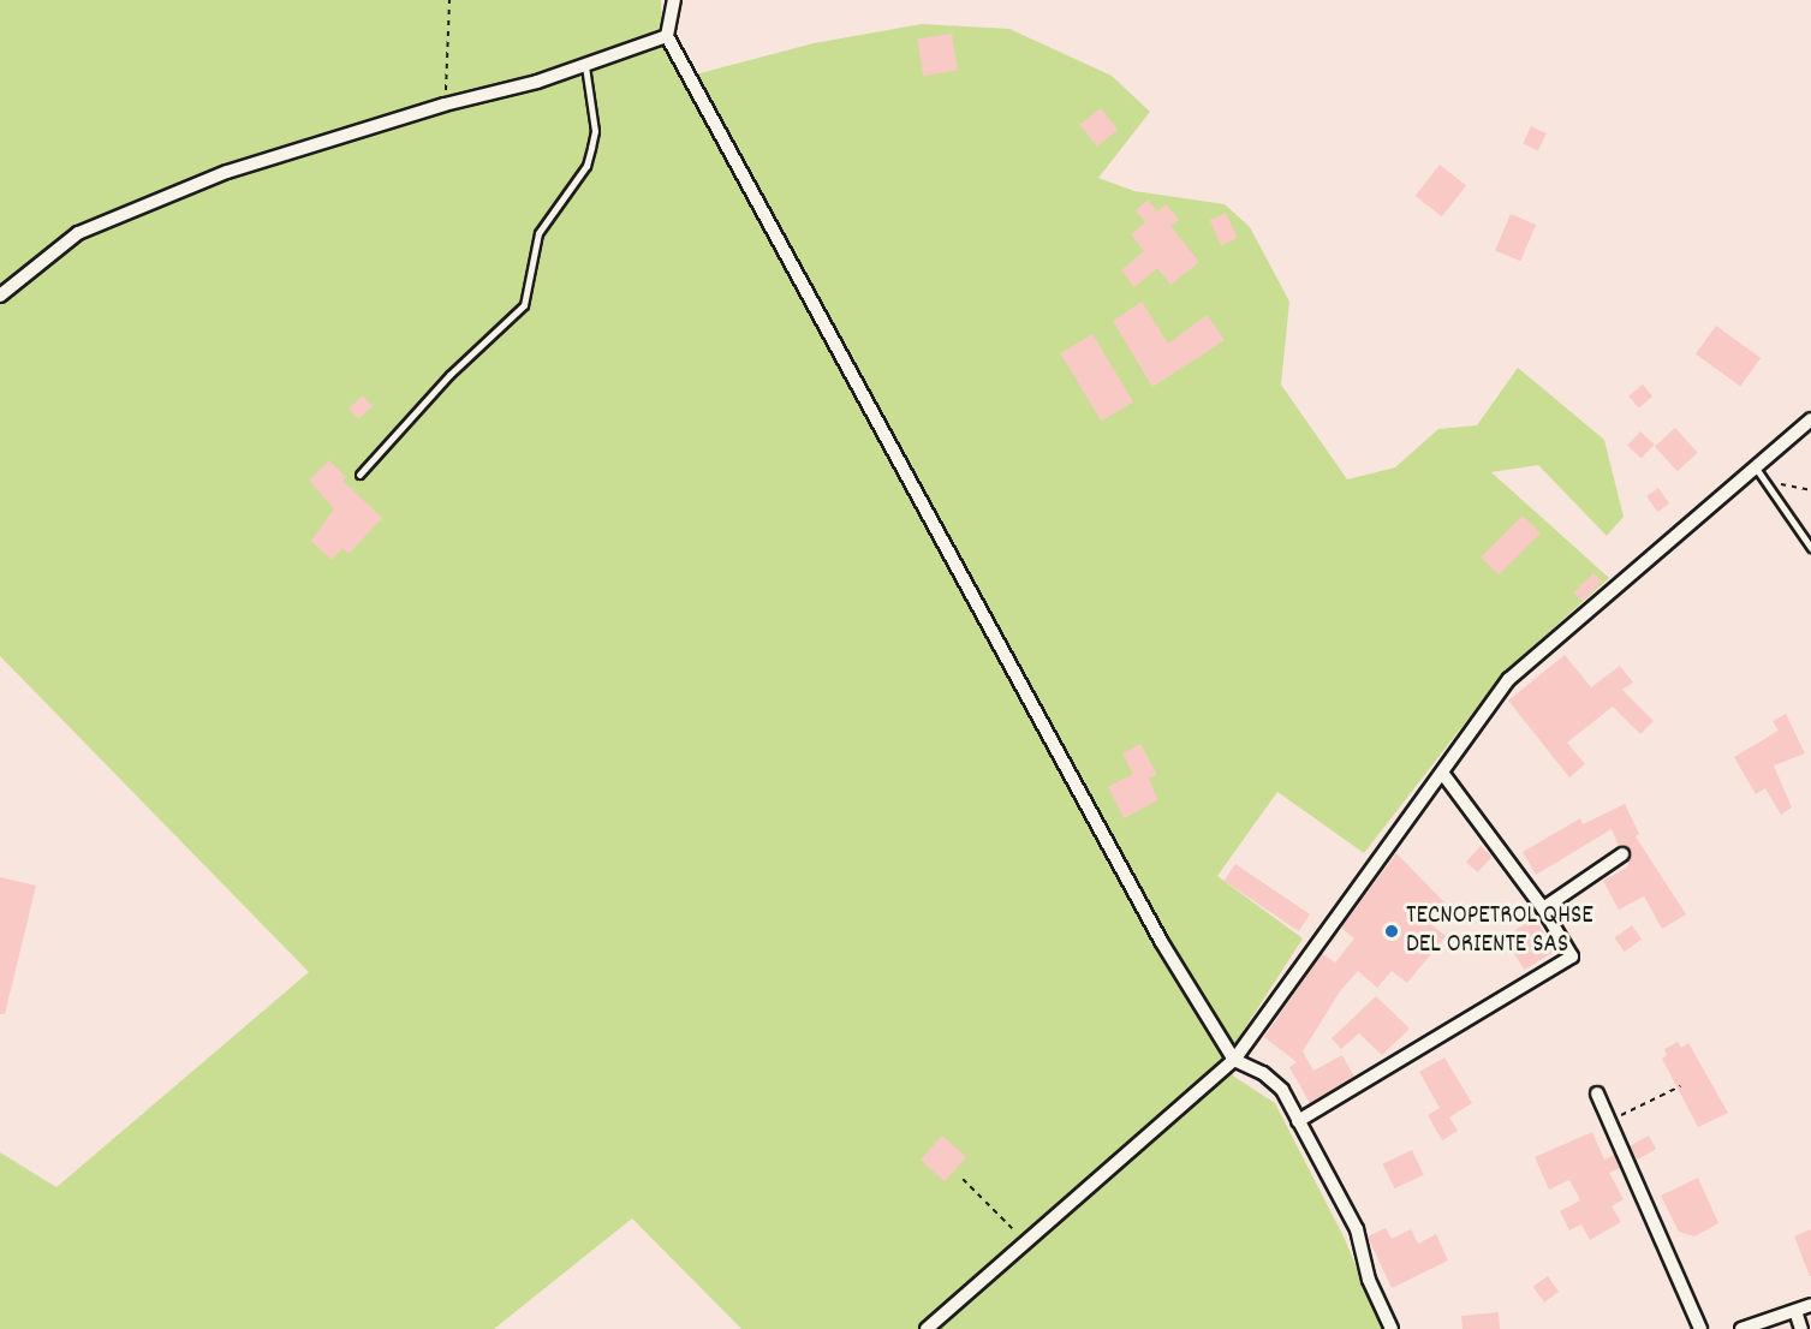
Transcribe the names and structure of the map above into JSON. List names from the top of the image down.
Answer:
{
  "places": ["TECNOPETROL QHSE DEL ORIENTE SAS"]
}
